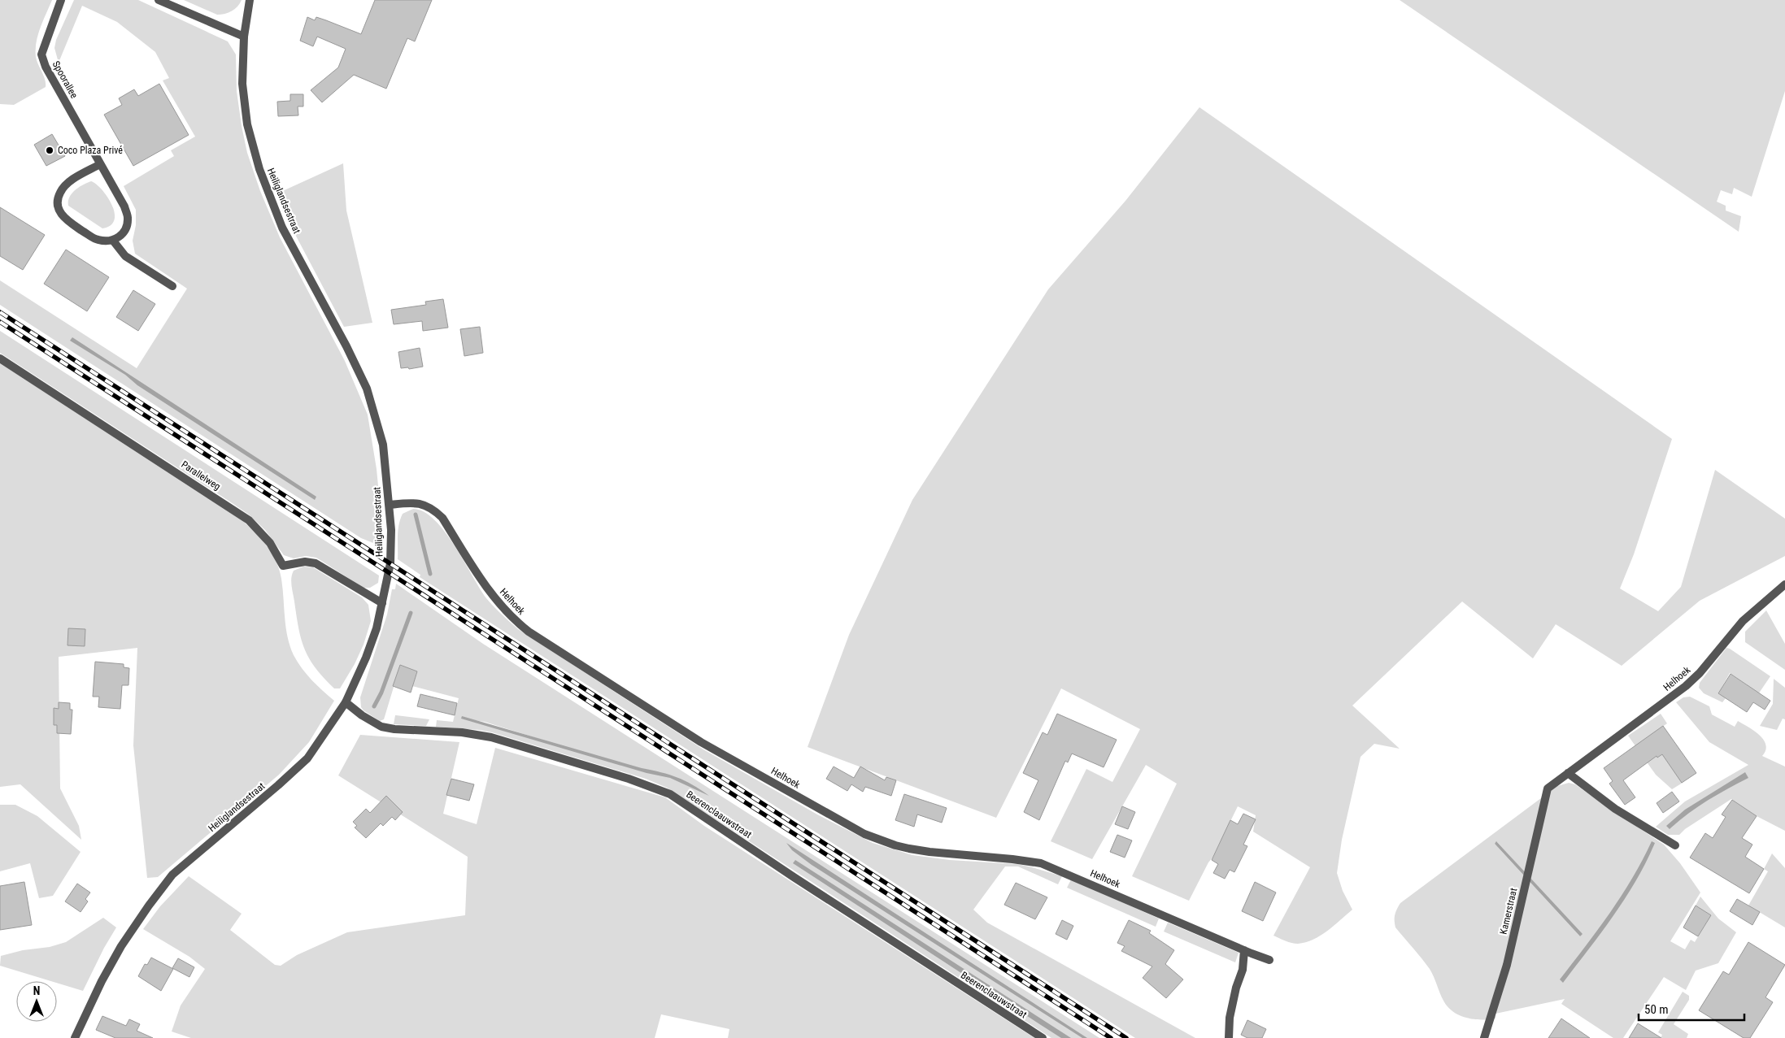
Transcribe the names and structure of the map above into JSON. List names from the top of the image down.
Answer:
{
  "streets": {
    "street": [
      "Spoorallee",
      "Heiliglandsestraat",
      "Parallelweg",
      "Helhoek",
      "Beerenclaauwstraat",
      "Kamerstraat"
    ]
  },
  "crossings": [
    ["Heiliglandsestraat", "Parallelweg"],
    ["Heiliglandsestraat", "Helhoek"],
    ["Heiliglandsestraat", "Beerenclaauwstraat"],
    ["Helhoek", "Kamerstraat"]
  ],
  "places": ["Coco Plaza Privé"],
  "scale_bar": "50 m",
  "north": "top"
}
